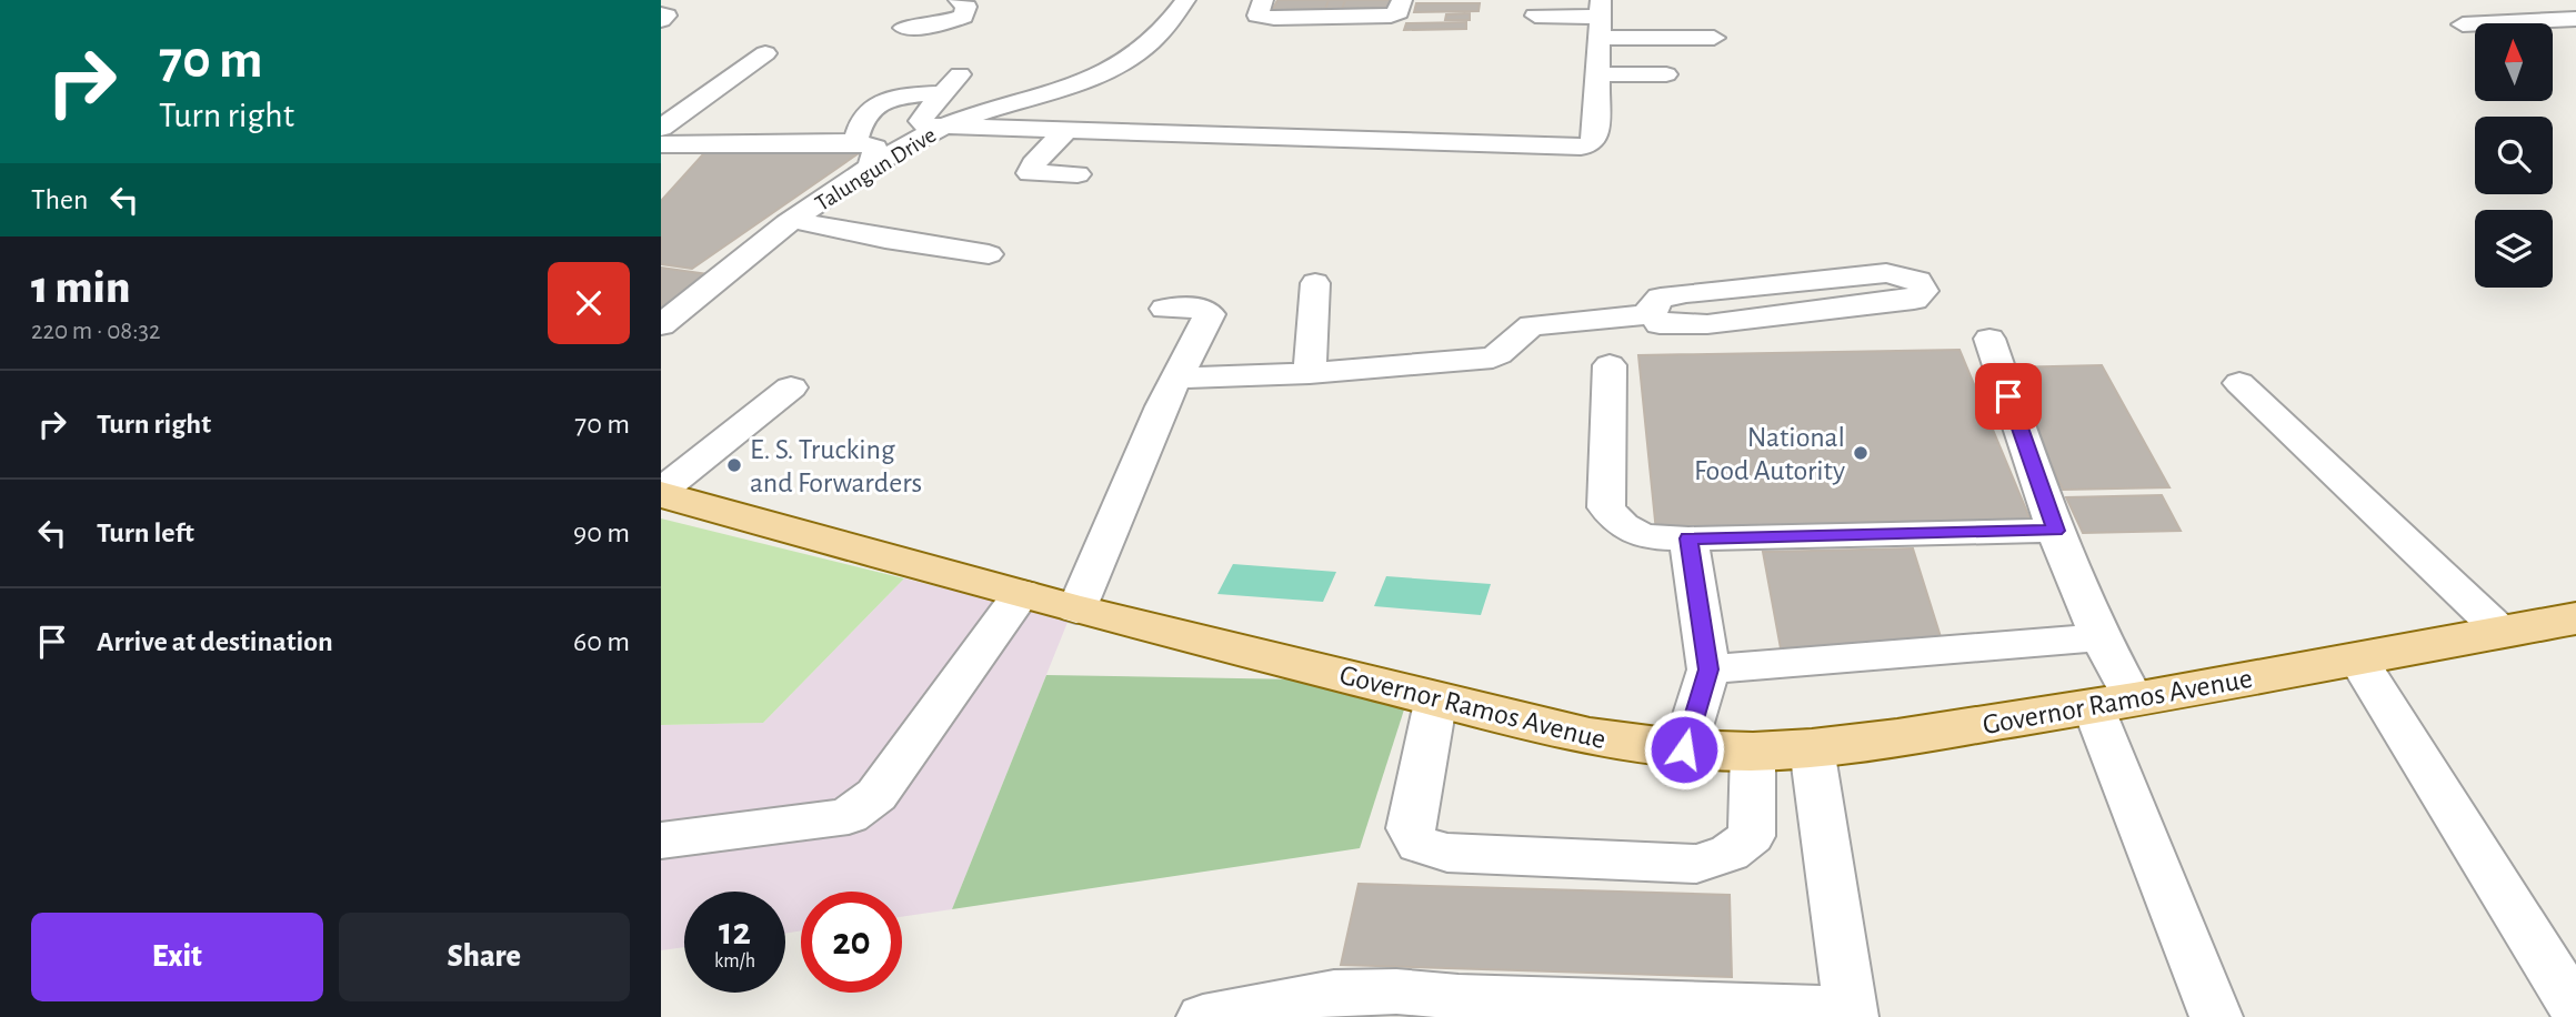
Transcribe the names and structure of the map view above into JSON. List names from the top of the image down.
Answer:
{
  "streets": {
    "main road": ["Governor Ramos Avenue"],
    "street": ["Talungun Drive"]
  },
  "places": ["National Food Autority", "E. S. Trucking and Forwarders"],
  "north": "top",
  "page": {
    "turn": ["70 m", "Turn right"],
    "then": "Then",
    "heading": ["1 min", "220 m · 08:32"],
    "list": [
      {
        "name": "Turn right",
        "value": "70 m"
      },
      {
        "name": "Turn left",
        "value": "90 m"
      },
      {
        "name": "Arrive at destination",
        "value": "60 m"
      }
    ],
    "speed": "12 km/h",
    "limit": "20",
    "buttons": ["Exit", "Share"]
  }
}
